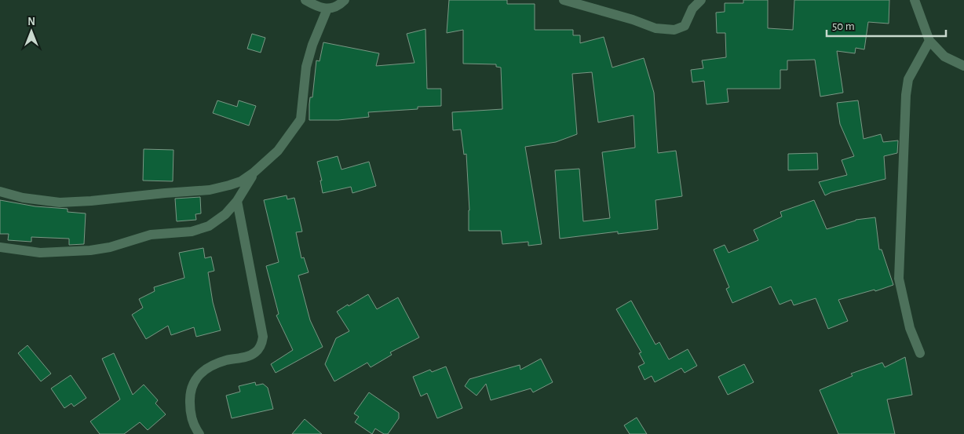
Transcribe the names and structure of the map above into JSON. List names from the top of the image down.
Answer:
{
  "scale_bar": "50 m",
  "north": "top"
}
